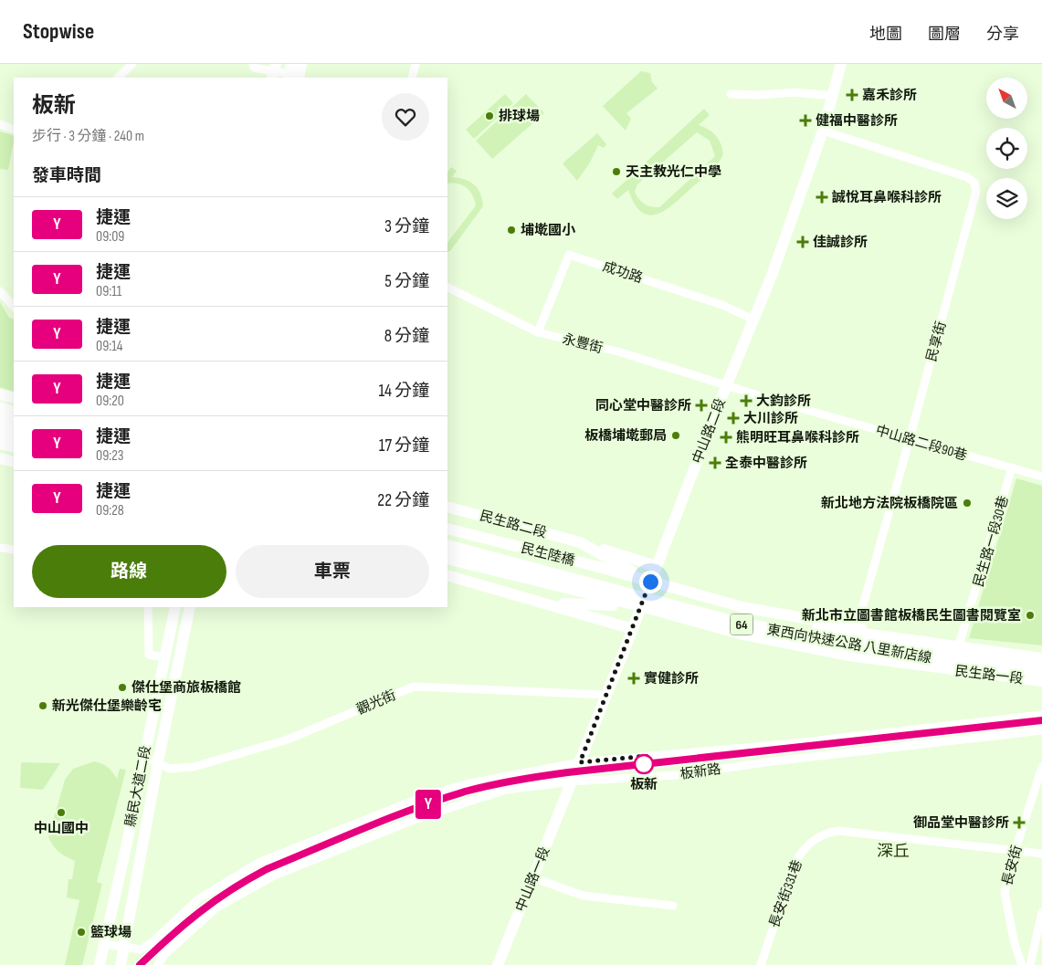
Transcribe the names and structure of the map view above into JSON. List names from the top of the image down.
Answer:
{
  "streets": {
    "highway": ["64", "東西向快速公路 八里新店線"],
    "main road": [
      "中山路二段",
      "民生路二段",
      "民生陸橋",
      "民生路一段",
      "縣民大道二段",
      "中山路一段"
    ],
    "street": [
      "成功路",
      "民享街",
      "永豐街",
      "中山路二段90巷",
      "民生路一段30巷",
      "觀光街",
      "板新路",
      "長安街",
      "長安街331巷"
    ]
  },
  "crossings": [
    ["成功路", "永豐街"],
    ["成功路", "中山路二段"],
    ["民享街", "中山路二段"],
    ["民享街", "中山路二段90巷"],
    ["民享街", "民生路一段"],
    ["永豐街", "中山路二段"],
    ["永豐街", "中山路二段90巷"],
    ["中山路二段", "中山路二段90巷"],
    ["中山路二段", "民生路二段"],
    ["中山路二段", "民生陸橋"],
    ["中山路二段", "民生路一段"],
    ["中山路二段", "觀光街"],
    ["中山路二段", "板新路"],
    ["中山路二段", "中山路一段"],
    ["中山路二段90巷", "民生路一段30巷"],
    ["民生路二段", "民生陸橋"],
    ["民生路二段", "民生路一段"],
    ["民生路一段30巷", "民生路一段"],
    ["民生陸橋", "民生路一段"],
    ["觀光街", "縣民大道二段"],
    ["板新路", "縣民大道二段"],
    ["長安街", "長安街331巷"]
  ],
  "districts": ["深丘"],
  "places": {
    "health": [
      "嘉禾診所",
      "健福中醫診所",
      "誠悅耳鼻喉科診所",
      "佳誠診所",
      "大鈞診所",
      "同心堂中醫診所",
      "大川診所",
      "熊明旺耳鼻喉科診所",
      "全泰中醫診所",
      "實健診所",
      "御品堂中醫診所"
    ],
    "other": [
      "排球場",
      "天主教光仁中學",
      "埔墘國小",
      "板橋埔墘郵局",
      "新北地方法院板橋院區",
      "新北市立圖書館板橋民生圖書閱覽室",
      "傑仕堡商旅板橋館",
      "新光傑仕堡樂齡宅",
      "板新",
      "中山國中",
      "籃球場"
    ]
  },
  "lines": ["metro line Y"],
  "north": "top left",
  "page": {
    "header": "Stopwise",
    "nav": ["地圖", "圖層", "分享"],
    "on_map": "Y",
    "heading": [
      ["板新", "步行 · 3 分鐘 · 240 m"],
      "發車時間"
    ],
    "list": [
      {
        "mark": "Y",
        "name": "捷運",
        "note": "09:09",
        "value": "3 分鐘"
      },
      {
        "mark": "Y",
        "name": "捷運",
        "note": "09:11",
        "value": "5 分鐘"
      },
      {
        "mark": "Y",
        "name": "捷運",
        "note": "09:14",
        "value": "8 分鐘"
      },
      {
        "mark": "Y",
        "name": "捷運",
        "note": "09:20",
        "value": "14 分鐘"
      },
      {
        "mark": "Y",
        "name": "捷運",
        "note": "09:23",
        "value": "17 分鐘"
      },
      {
        "mark": "Y",
        "name": "捷運",
        "note": "09:28",
        "value": "22 分鐘"
      }
    ],
    "buttons": ["路線", "車票"]
  }
}
